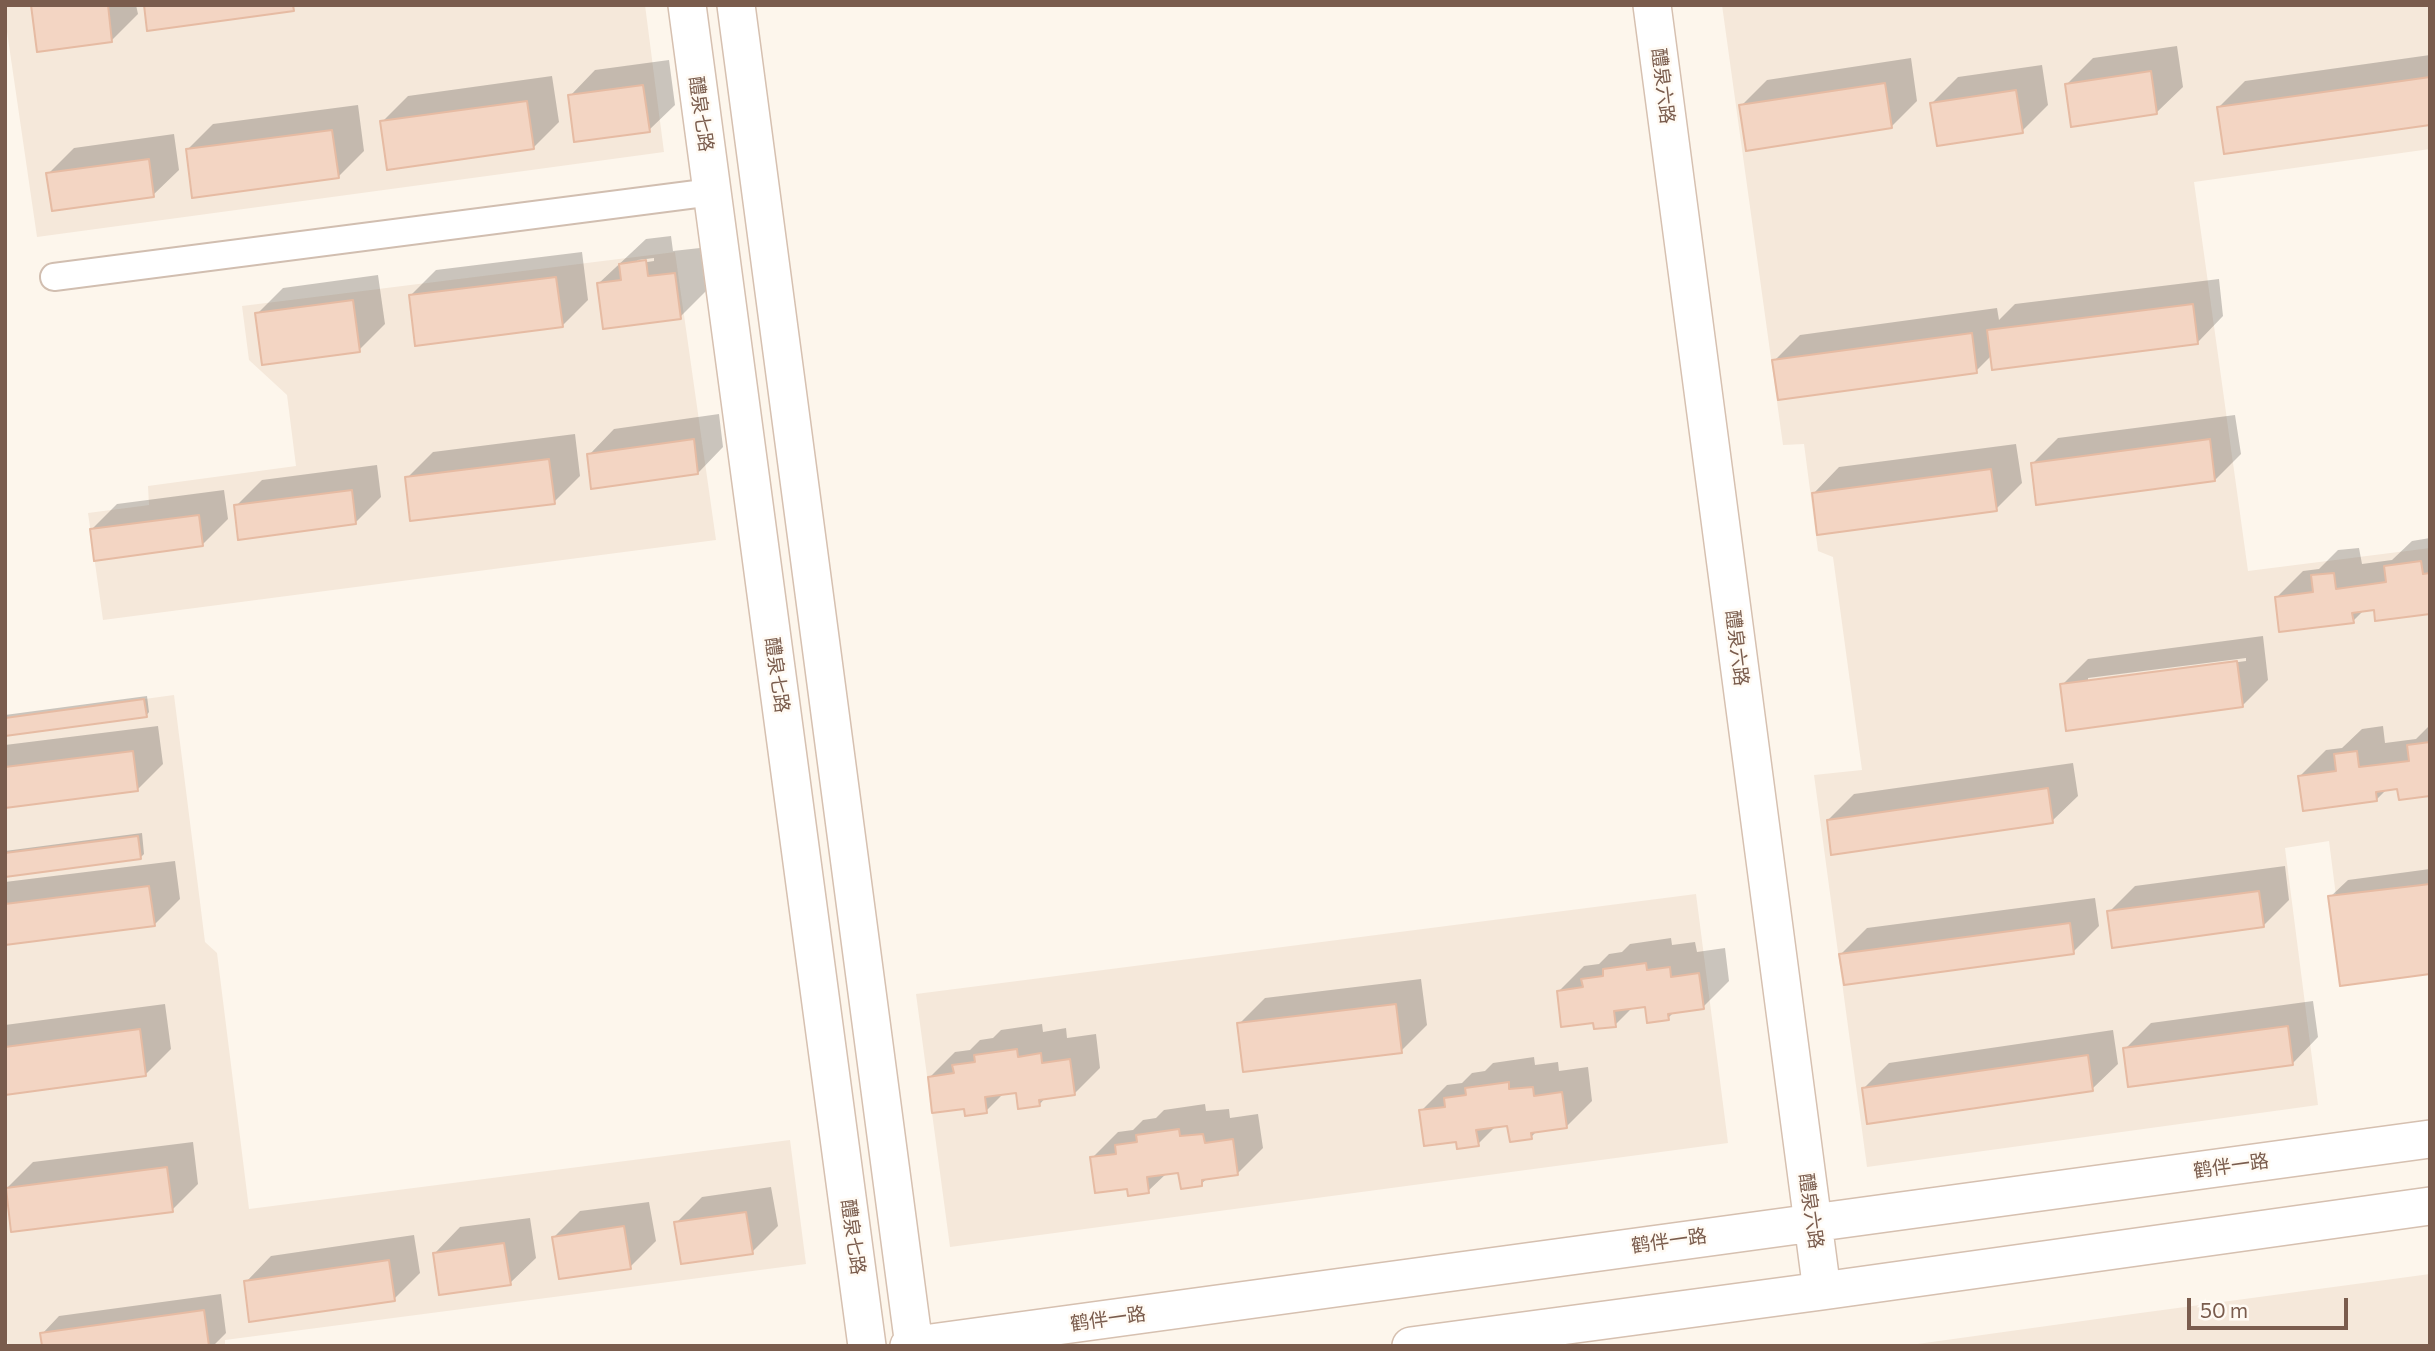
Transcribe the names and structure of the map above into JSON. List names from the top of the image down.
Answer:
{
  "streets": {
    "main road": ["醴泉六路", "醴泉七路", "鹤伴一路"]
  },
  "crossings": [
    ["醴泉六路", "鹤伴一路"]
  ],
  "scale_bar": "50 m"
}
